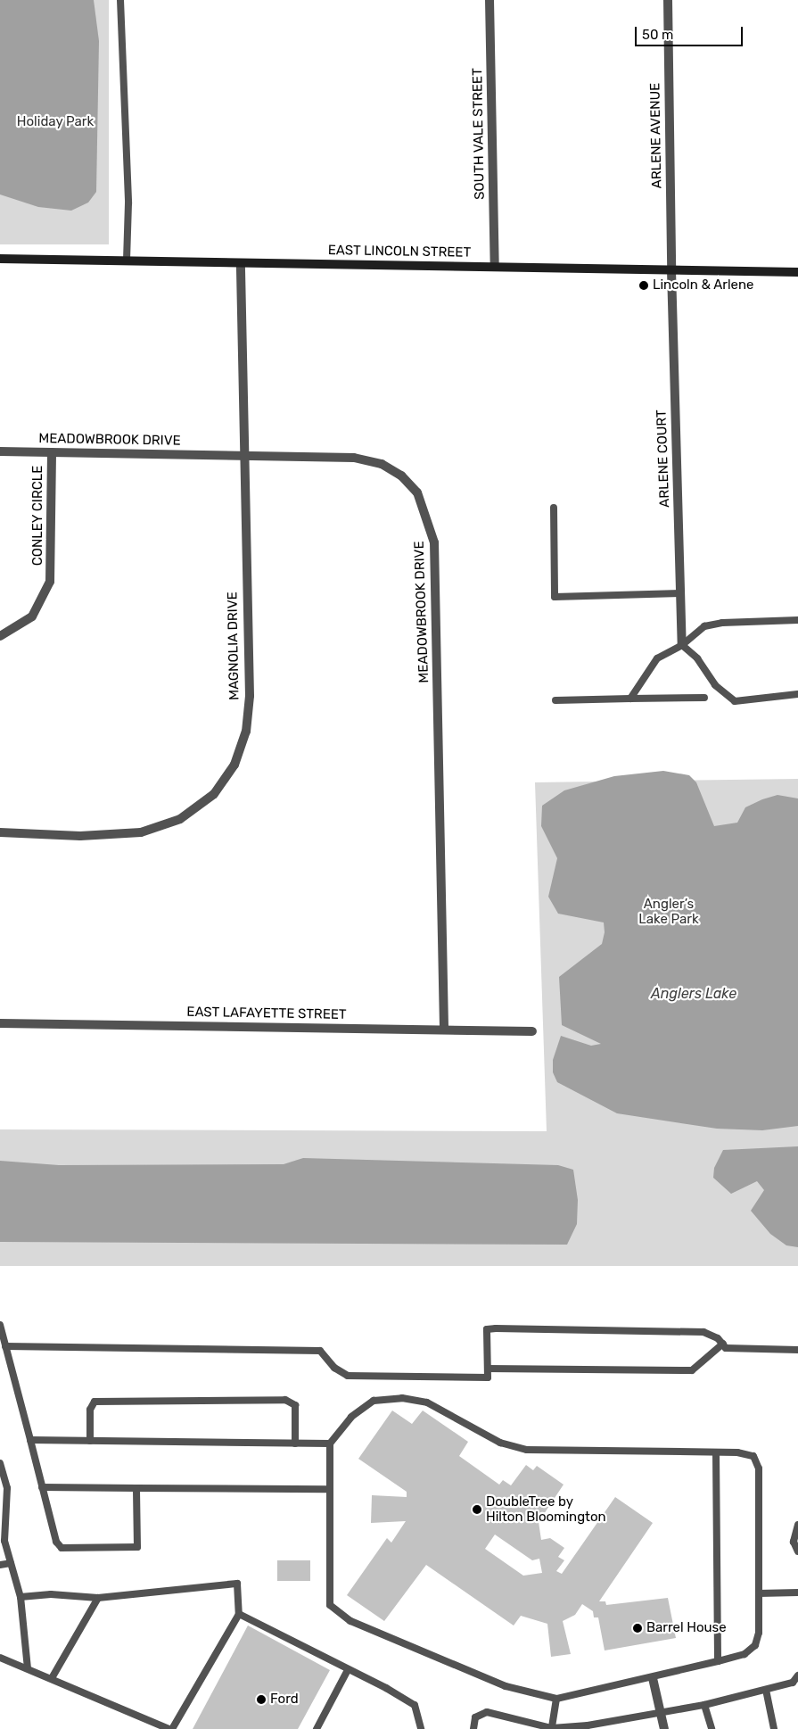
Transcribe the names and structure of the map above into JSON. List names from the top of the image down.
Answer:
{
  "streets": {
    "main road": ["EAST LINCOLN STREET"],
    "street": [
      "SOUTH VALE STREET",
      "ARLENE AVENUE",
      "MEADOWBROOK DRIVE",
      "ARLENE COURT",
      "CONLEY CIRCLE",
      "MAGNOLIA DRIVE",
      "EAST LAFAYETTE STREET"
    ]
  },
  "crossings": [
    ["SOUTH VALE STREET", "EAST LINCOLN STREET"],
    ["ARLENE AVENUE", "EAST LINCOLN STREET"],
    ["ARLENE AVENUE", "ARLENE COURT"],
    ["EAST LINCOLN STREET", "ARLENE COURT"],
    ["EAST LINCOLN STREET", "MAGNOLIA DRIVE"],
    ["MEADOWBROOK DRIVE", "CONLEY CIRCLE"],
    ["MEADOWBROOK DRIVE", "MAGNOLIA DRIVE"],
    ["MEADOWBROOK DRIVE", "EAST LAFAYETTE STREET"]
  ],
  "water": ["Anglers Lake"],
  "parks": ["Holiday Park", "Angler’s Lake Park"],
  "places": [
    "Lincoln & Arlene",
    "DoubleTree by Hilton Bloomington",
    "Barrel House",
    "Ford"
  ],
  "scale_bar": "50 m"
}
